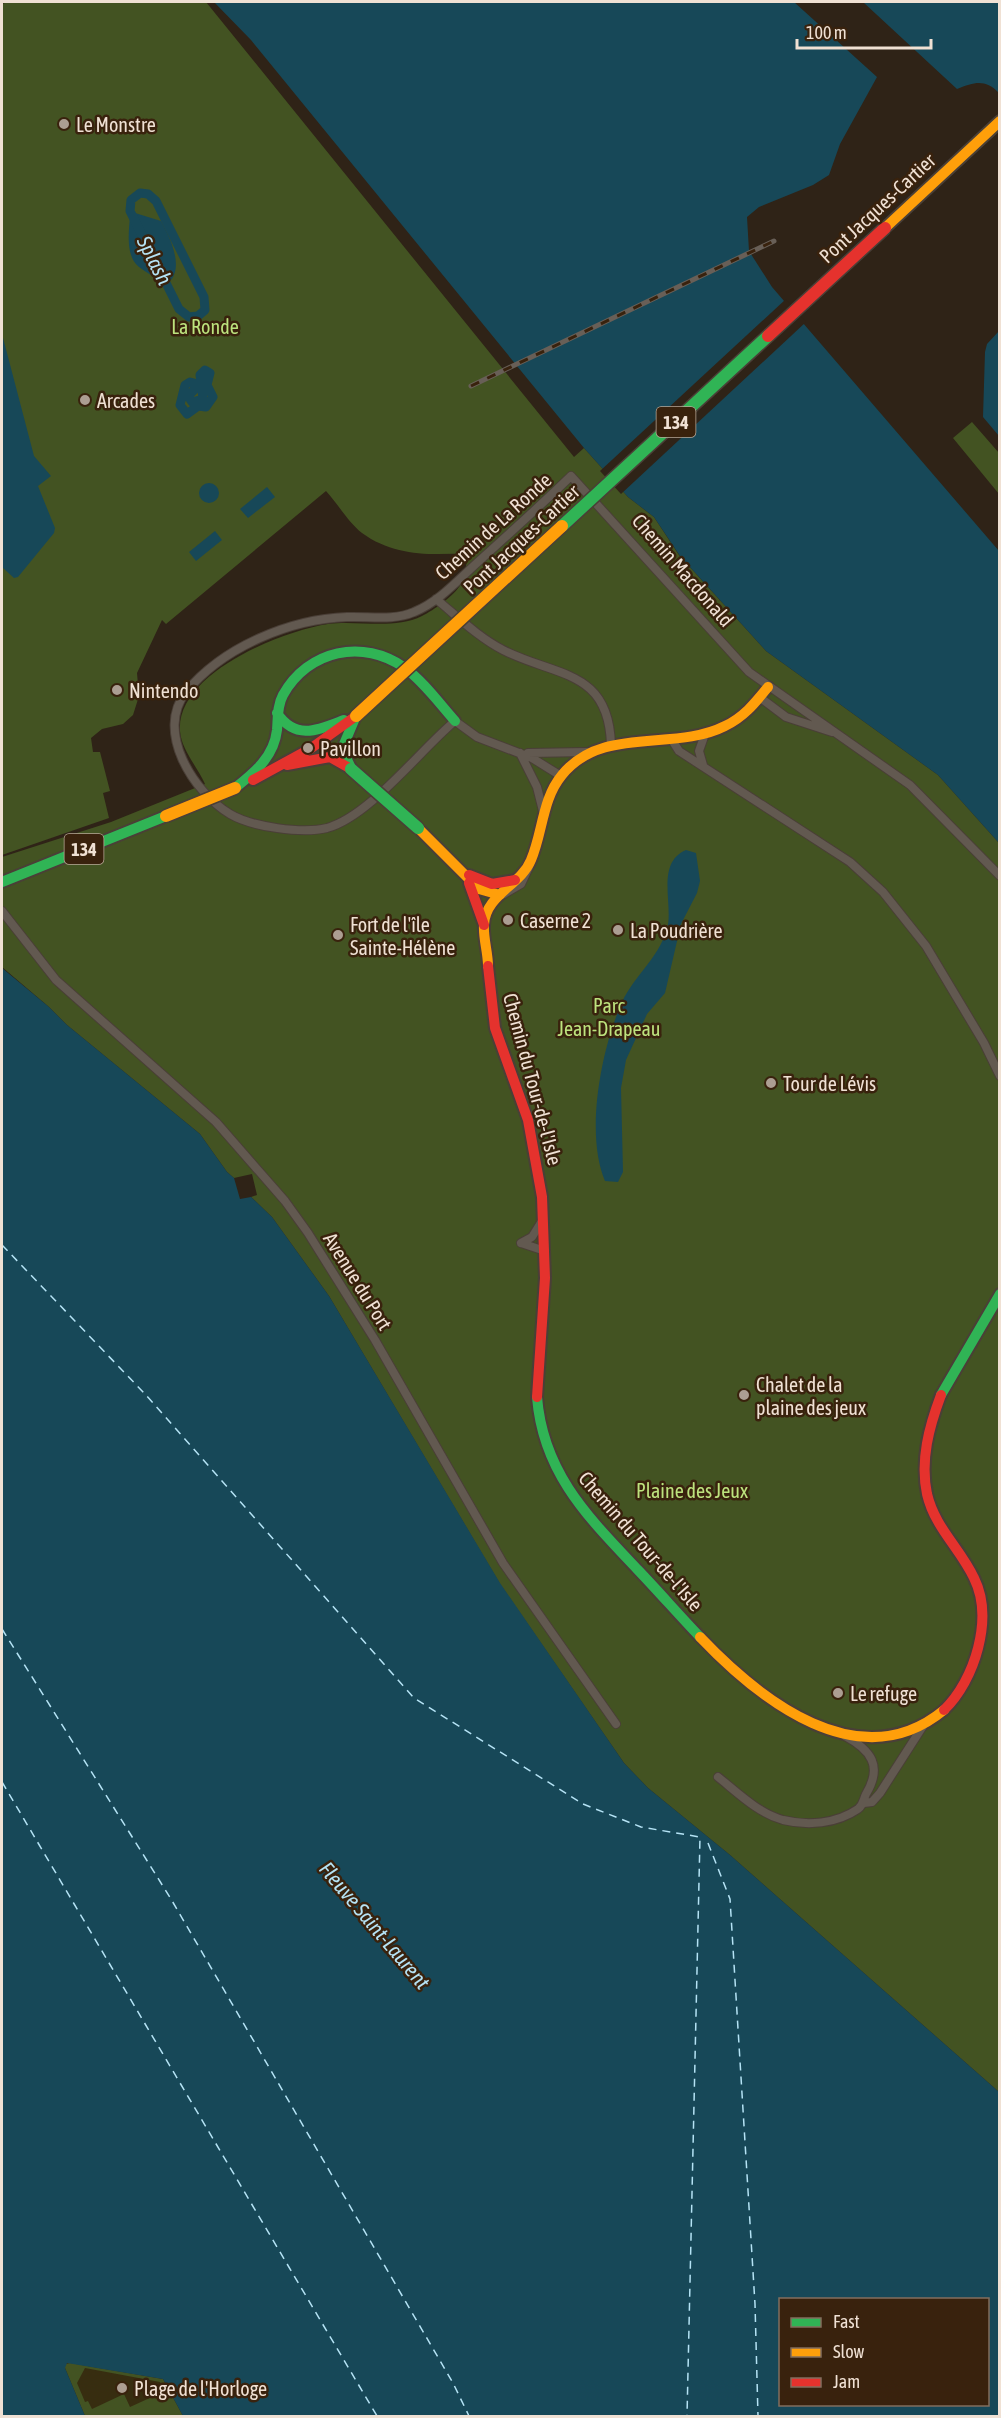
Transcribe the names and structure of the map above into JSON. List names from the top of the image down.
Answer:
{
  "streets": {
    "main road": ["Pont Jacques-Cartier", "134", "Chemin du Tour-de-l'Isle"],
    "street": ["Chemin de La Ronde", "Chemin Macdonald", "Avenue du Port"]
  },
  "crossings": [
    ["Chemin de La Ronde", "Chemin Macdonald"],
    ["Chemin de La Ronde", "Chemin du Tour-de-l'Isle"]
  ],
  "water": ["Splash", "Fleuve Saint-Laurent"],
  "parks": ["La Ronde", "Parc Jean-Drapeau", "Plaine des Jeux"],
  "places": [
    "Le Monstre",
    "Arcades",
    "Nintendo",
    "Pavillon",
    "Caserne 2",
    "La Poudrière",
    "Fort de l'île Sainte-Hélène",
    "Tour de Lévis",
    "Chalet de la plaine des jeux",
    "Le refuge",
    "Plage de l'Horloge"
  ],
  "legend": ["Fast", "Slow", "Jam"],
  "scale_bar": "100 m"
}
